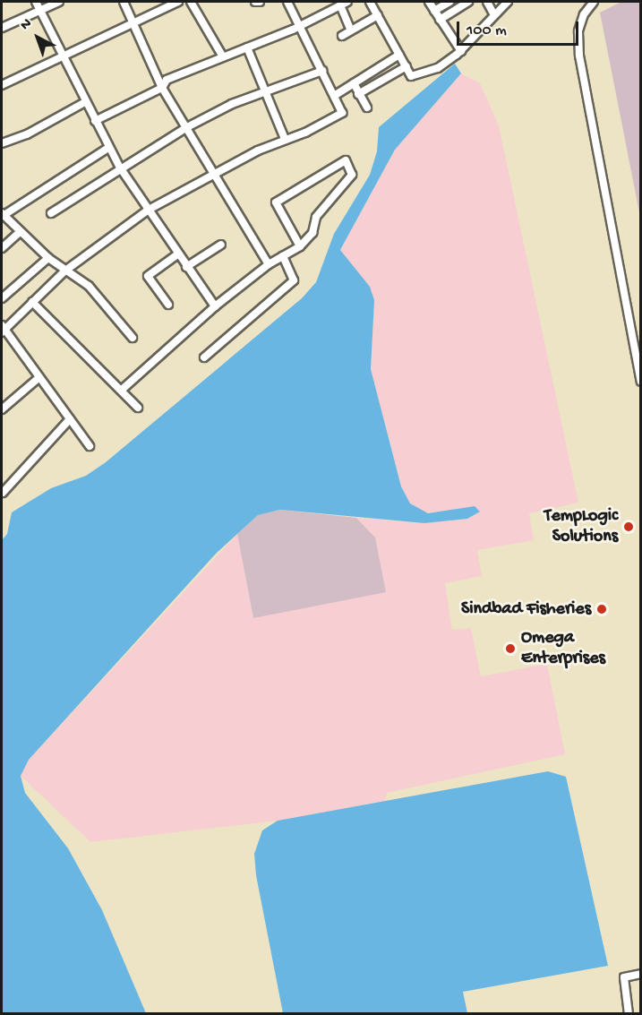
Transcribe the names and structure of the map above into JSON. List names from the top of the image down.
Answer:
{
  "places": ["TempLogic Solutions", "Sindbad Fisheries", "Omega Enterprises"],
  "scale_bar": "100 m",
  "north": "top left"
}
